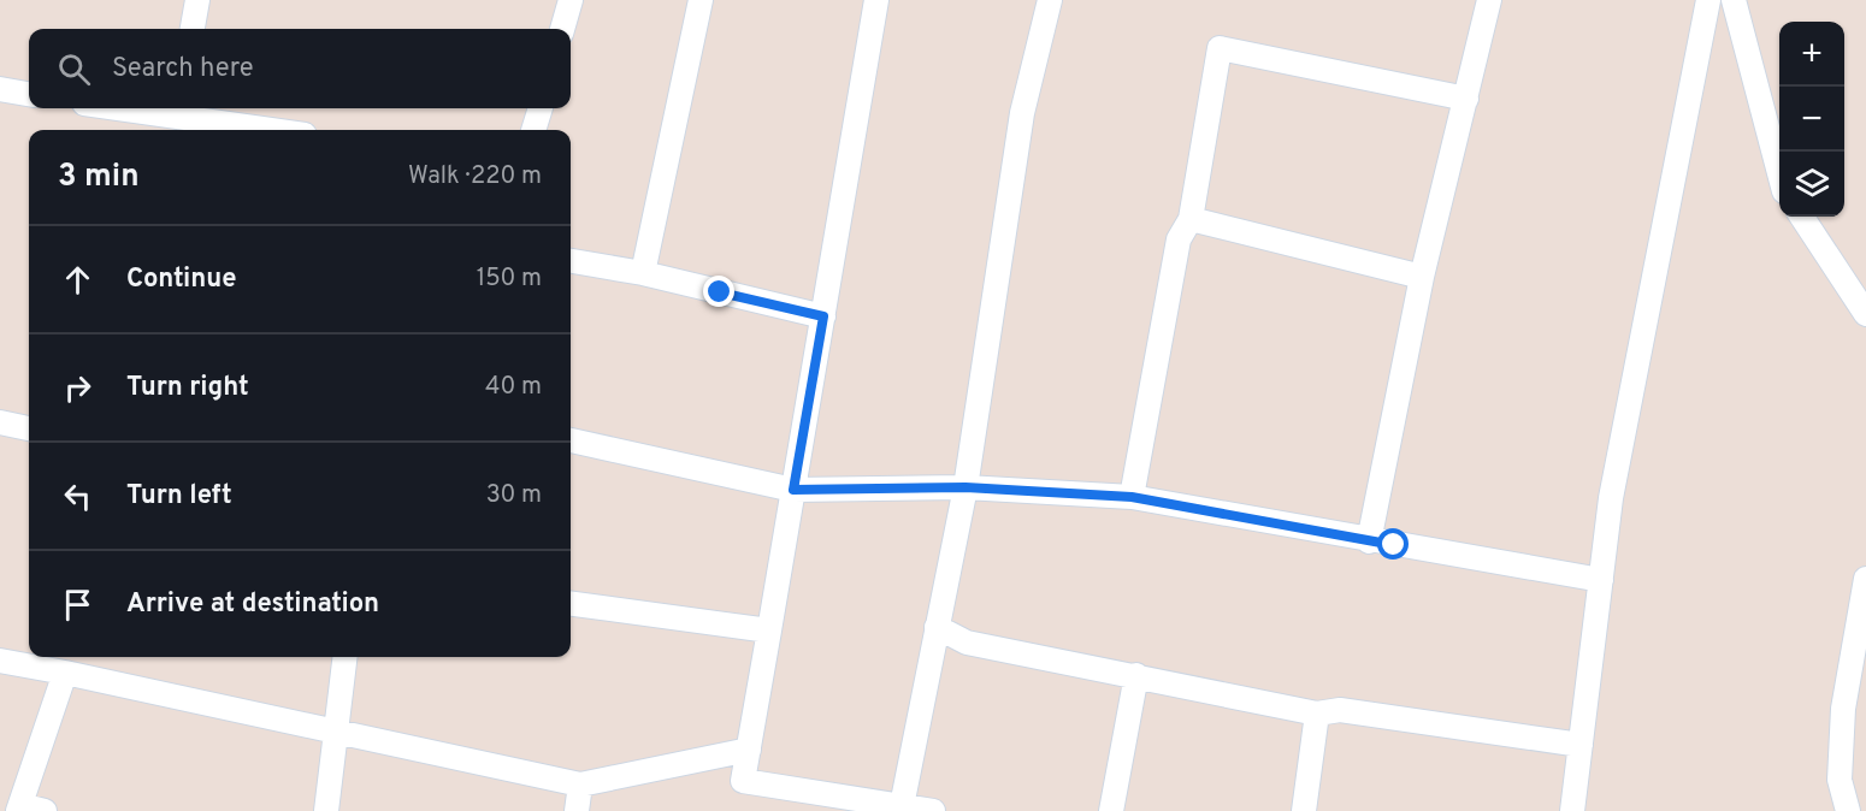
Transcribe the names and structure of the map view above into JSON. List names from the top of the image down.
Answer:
{
  "page": {
    "map_buttons": ["+", "−"],
    "search": "Search here",
    "heading": ["3 min", "Walk · 220 m"],
    "list": [
      ["Continue", "150 m"],
      ["Turn right", "40 m"],
      ["Turn left", "30 m"],
      "Arrive at destination"
    ]
  }
}
